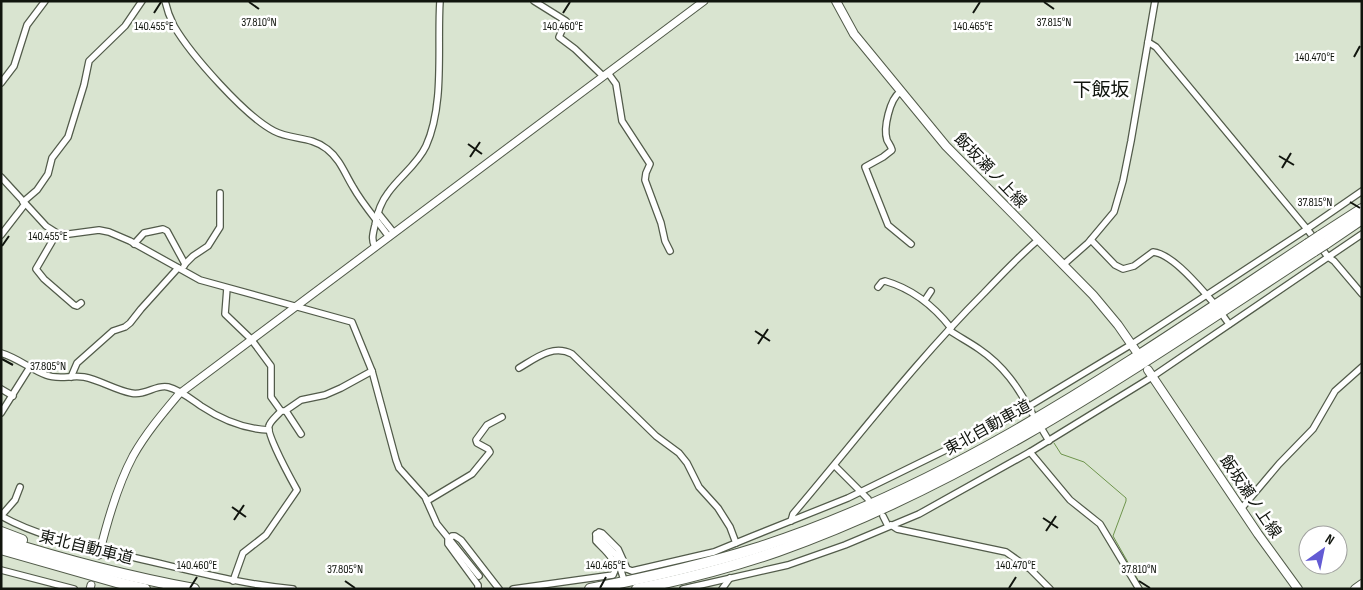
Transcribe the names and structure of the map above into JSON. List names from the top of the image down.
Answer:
{
  "streets": {
    "highway": ["東北自動車道"],
    "main road": ["飯坂瀬ノ上線"]
  },
  "districts": ["下飯坂"],
  "north": "top right",
  "coordinates": [
    "37.815°N",
    "37.810°N",
    "140.455°E",
    "140.460°E",
    "140.465°E",
    "140.470°E",
    "37.805°N"
  ]
}
